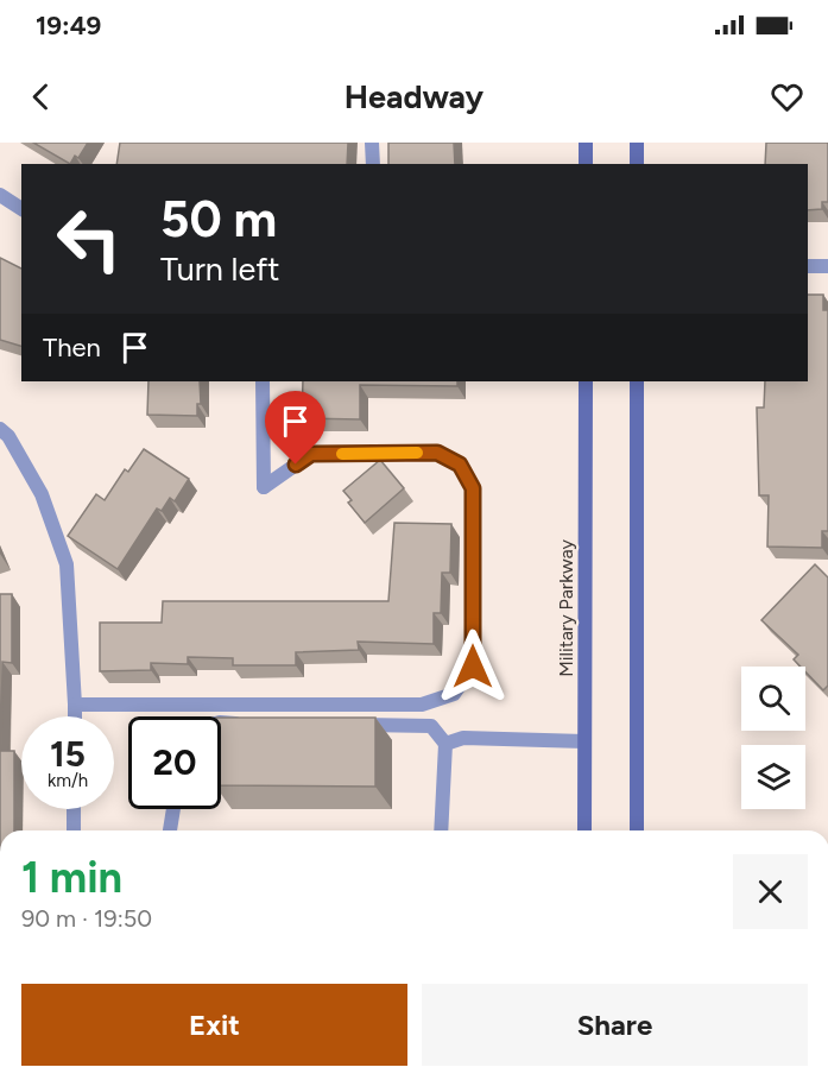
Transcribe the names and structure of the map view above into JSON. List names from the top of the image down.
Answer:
{
  "streets": {
    "main road": ["Military Parkway"]
  },
  "page": {
    "status": "19:49",
    "header": "Headway",
    "turn": ["50 m", "Turn left"],
    "then": "Then",
    "speed": "15 km/h",
    "limit": "20",
    "heading": ["1 min", "90 m · 19:50"],
    "buttons": ["Exit", "Share"]
  }
}
